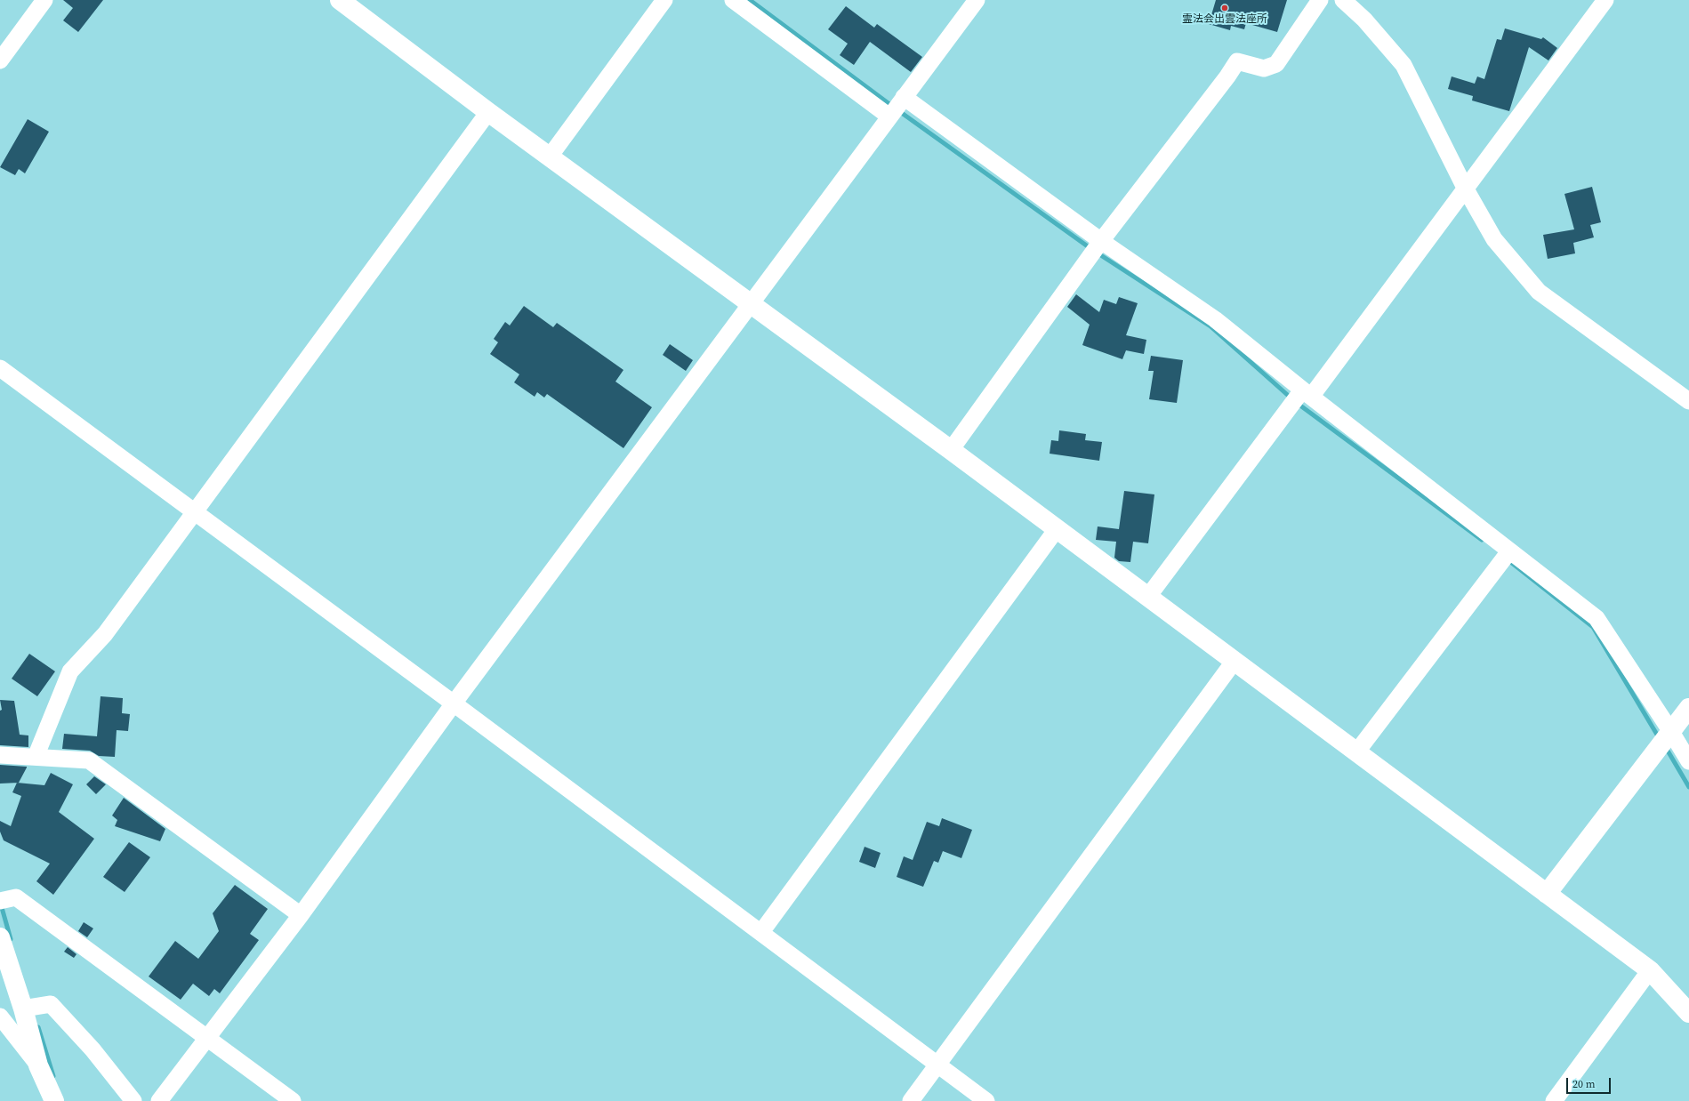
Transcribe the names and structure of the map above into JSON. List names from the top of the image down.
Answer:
{
  "places": ["霊法会出雲法座所"],
  "scale_bar": "20 m"
}
